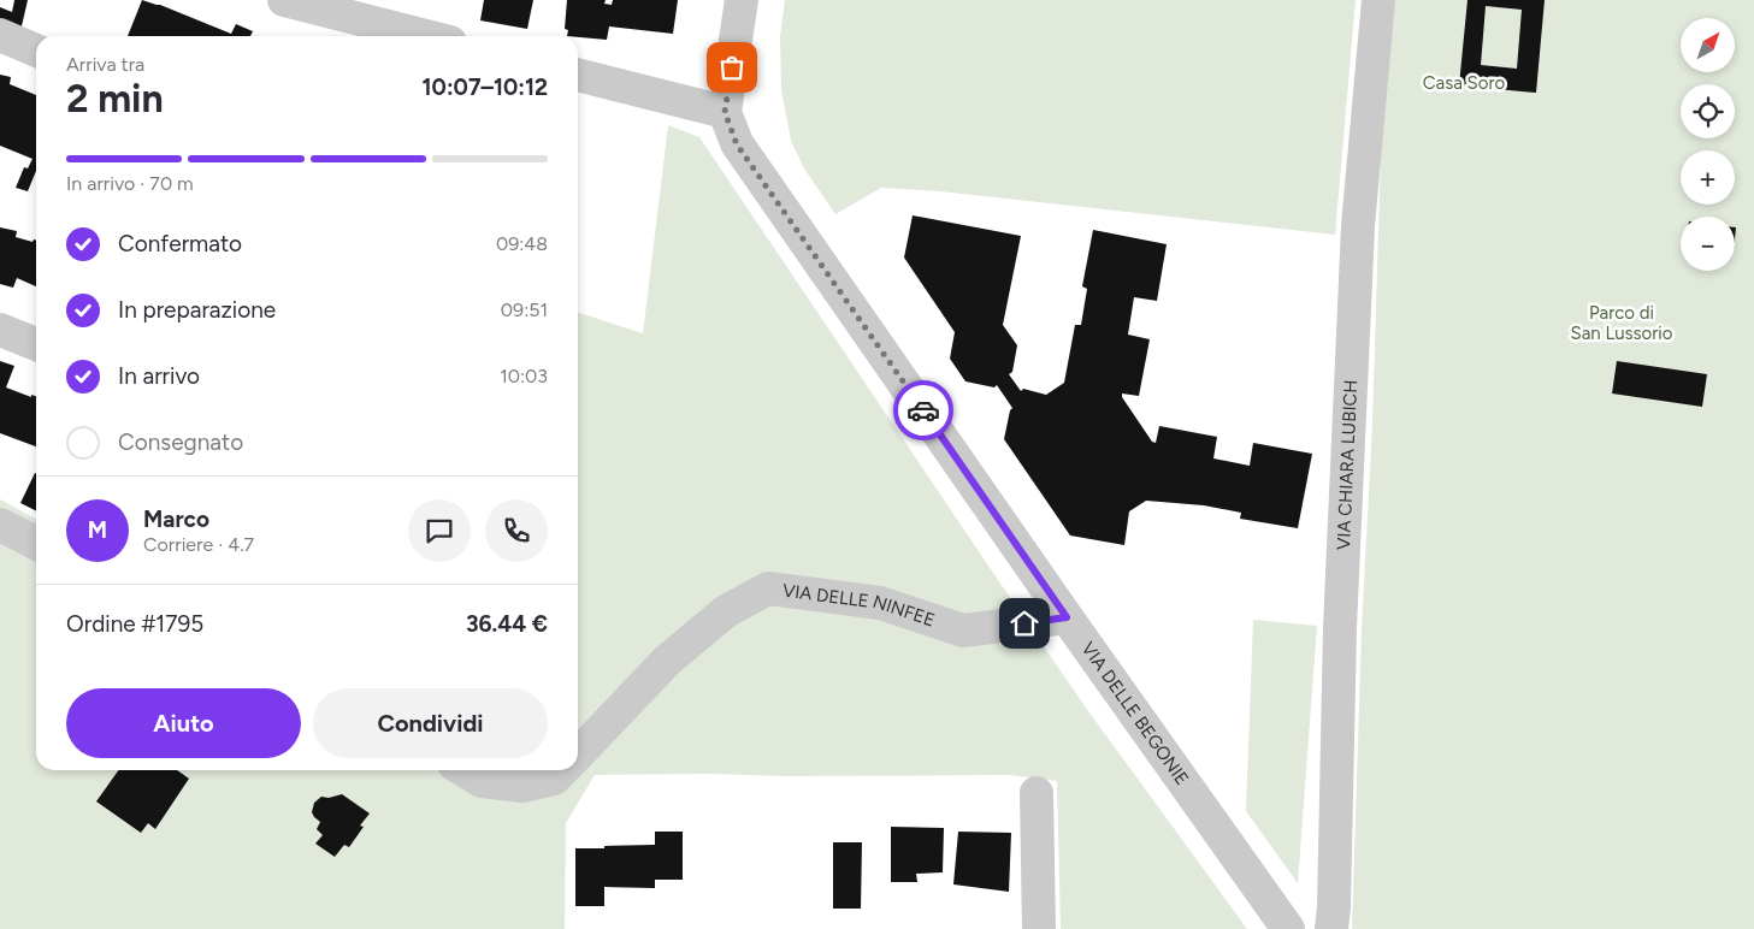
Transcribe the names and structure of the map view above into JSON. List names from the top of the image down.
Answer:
{
  "streets": {
    "street": ["VIA CHIARA LUBICH", "VIA DELLE NINFEE", "VIA DELLE BEGONIE"]
  },
  "crossings": [
    ["VIA DELLE NINFEE", "VIA DELLE BEGONIE"]
  ],
  "parks": ["Casa Soro", "Parco di San Lussorio"],
  "north": "top right",
  "page": {
    "map_buttons": ["+", "−"],
    "heading": ["2 min", "Arriva tra", "10:07–10:12"],
    "panel": [
      "Marco",
      "Corriere · 4.7",
      "Ordine #1795",
      "36.44 €"
    ],
    "bar": "In arrivo · 70 m",
    "list": [
      ["Confermato", "09:48"],
      ["In preparazione", "09:51"],
      ["In arrivo", "10:03"],
      "Consegnato"
    ],
    "round": "M",
    "buttons": ["Aiuto", "Condividi"]
  }
}
